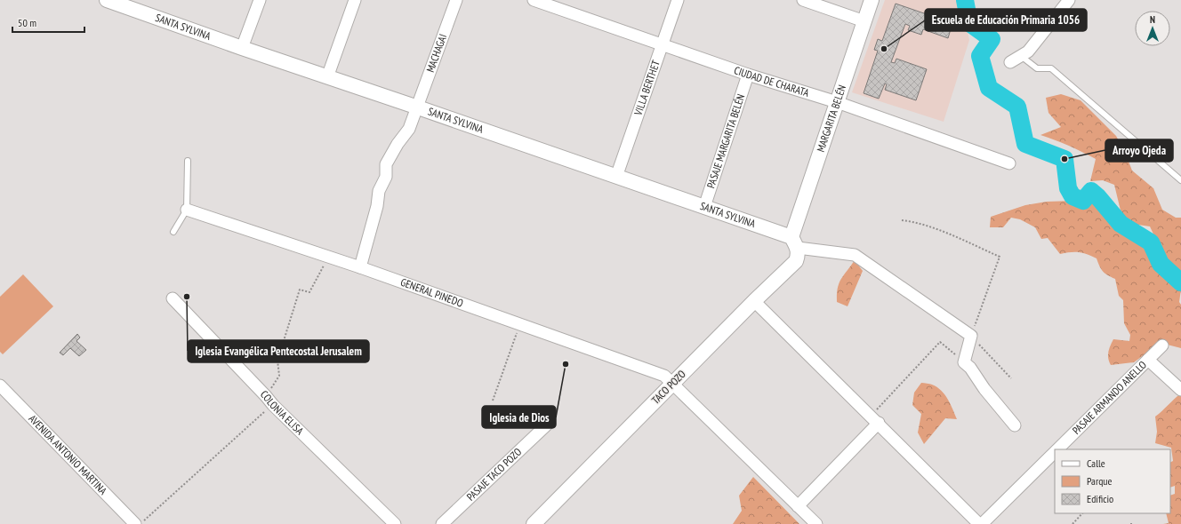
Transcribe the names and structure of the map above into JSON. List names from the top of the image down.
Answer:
{
  "streets": {
    "street": [
      "SANTA SYLVINA",
      "MACHAGAI",
      "CIUDAD DE CHARATA",
      "VILLA BERTHET",
      "MARGARITA BELÉN",
      "PASAJE MARGARITA BELÉN",
      "GENERAL PINEDO",
      "TACO POZO",
      "PASAJE ARMANDO ANELLO",
      "COLONIA ELISA",
      "AVENIDA ANTONIO MARTINA",
      "PASAJE TACO POZO"
    ]
  },
  "crossings": [
    ["SANTA SYLVINA", "MACHAGAI"],
    ["SANTA SYLVINA", "VILLA BERTHET"],
    ["SANTA SYLVINA", "MARGARITA BELÉN"],
    ["SANTA SYLVINA", "PASAJE MARGARITA BELÉN"],
    ["SANTA SYLVINA", "TACO POZO"],
    ["MACHAGAI", "GENERAL PINEDO"],
    ["CIUDAD DE CHARATA", "VILLA BERTHET"],
    ["CIUDAD DE CHARATA", "MARGARITA BELÉN"],
    ["CIUDAD DE CHARATA", "PASAJE MARGARITA BELÉN"],
    ["MARGARITA BELÉN", "TACO POZO"],
    ["GENERAL PINEDO", "TACO POZO"]
  ],
  "places": [
    "Escuela de Educación Primaria 1056",
    "Arroyo Ojeda",
    "Iglesia Evangélica Pentecostal Jerusalem",
    "Iglesia de Dios"
  ],
  "legend": ["Calle", "Parque", "Edificio"],
  "scale_bar": "50 m",
  "north": "top"
}
